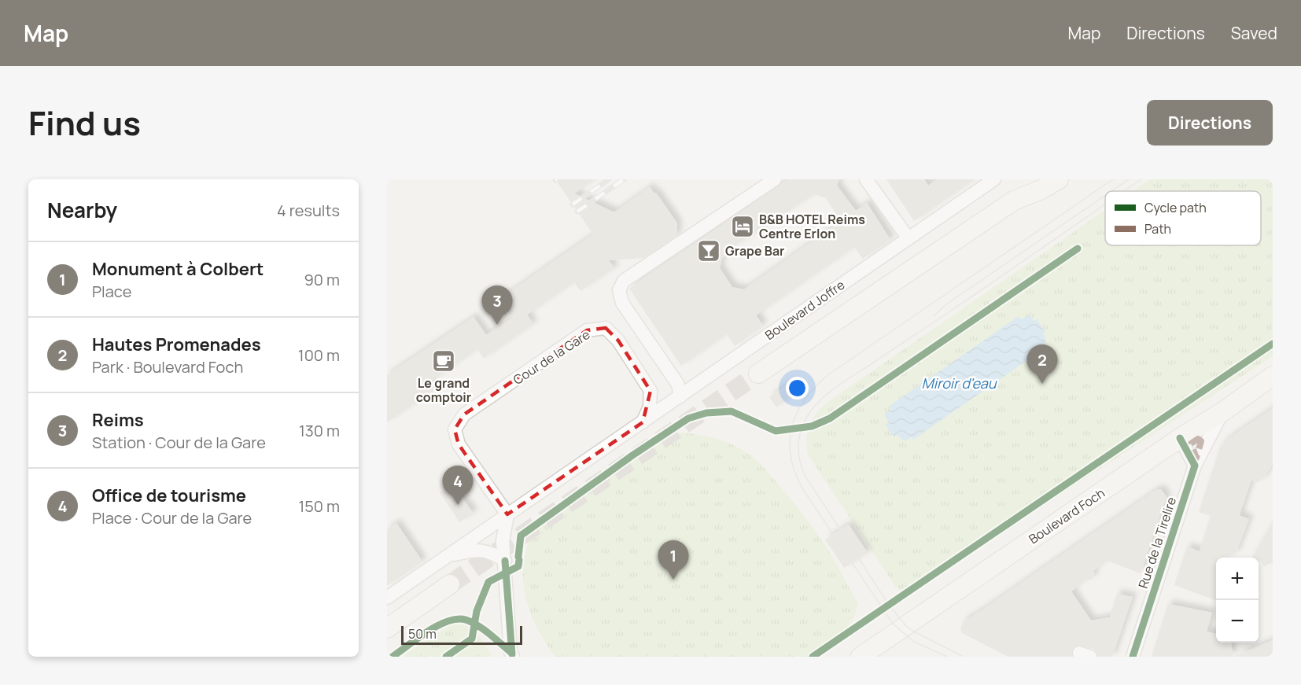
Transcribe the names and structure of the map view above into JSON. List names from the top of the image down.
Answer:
{
  "streets": {
    "main road": ["Boulevard Joffre", "Boulevard Foch"],
    "street": ["Cour de la Gare", "Rue de la Tirelire"]
  },
  "crossings": [
    ["Boulevard Joffre", "Cour de la Gare"],
    ["Boulevard Foch", "Rue de la Tirelire"]
  ],
  "water": ["Miroir d'eau"],
  "places": {
    "hotel": ["B&B HOTEL Reims Centre Erlon"],
    "bar": ["Grape Bar"],
    "cafe": ["Le grand comptoir"]
  },
  "legend": ["Cycle path", "Path"],
  "scale_bar": "50 m",
  "page": {
    "header": "Map",
    "nav": ["Map", "Directions", "Saved"],
    "title": "Find us",
    "buttons": "Directions",
    "heading": ["Nearby", "4 results"],
    "list": [
      {
        "mark": "1",
        "name": "Monument à Colbert",
        "note": "Place",
        "value": "90 m"
      },
      {
        "mark": "2",
        "name": "Hautes Promenades",
        "note": "Park · Boulevard Foch",
        "value": "100 m"
      },
      {
        "mark": "3",
        "name": "Reims",
        "note": "Station · Cour de la Gare",
        "value": "130 m"
      },
      {
        "mark": "4",
        "name": "Office de tourisme",
        "note": "Place · Cour de la Gare",
        "value": "150 m"
      }
    ],
    "pins": [
      "3",
      "2",
      "4",
      "1"
    ],
    "map_buttons": ["+", "−"],
    "scale": "50 m"
  }
}
